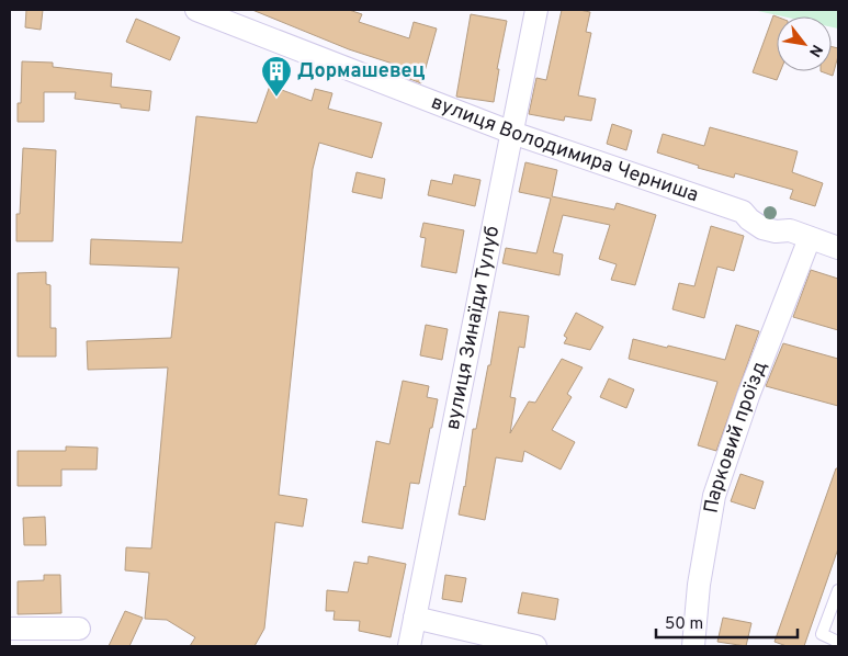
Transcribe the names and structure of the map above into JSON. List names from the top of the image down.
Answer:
{
  "streets": {
    "street": ["вулиця Володимира Черниша", "вулиця Зинаїди Тулуб", "Парковий проїзд"]
  },
  "crossings": [
    ["вулиця Володимира Черниша", "вулиця Зинаїди Тулуб"],
    ["вулиця Володимира Черниша", "Парковий проїзд"]
  ],
  "places": {
    "building": ["Дормашевец"]
  },
  "scale_bar": "50 m",
  "north": "bottom right"
}
